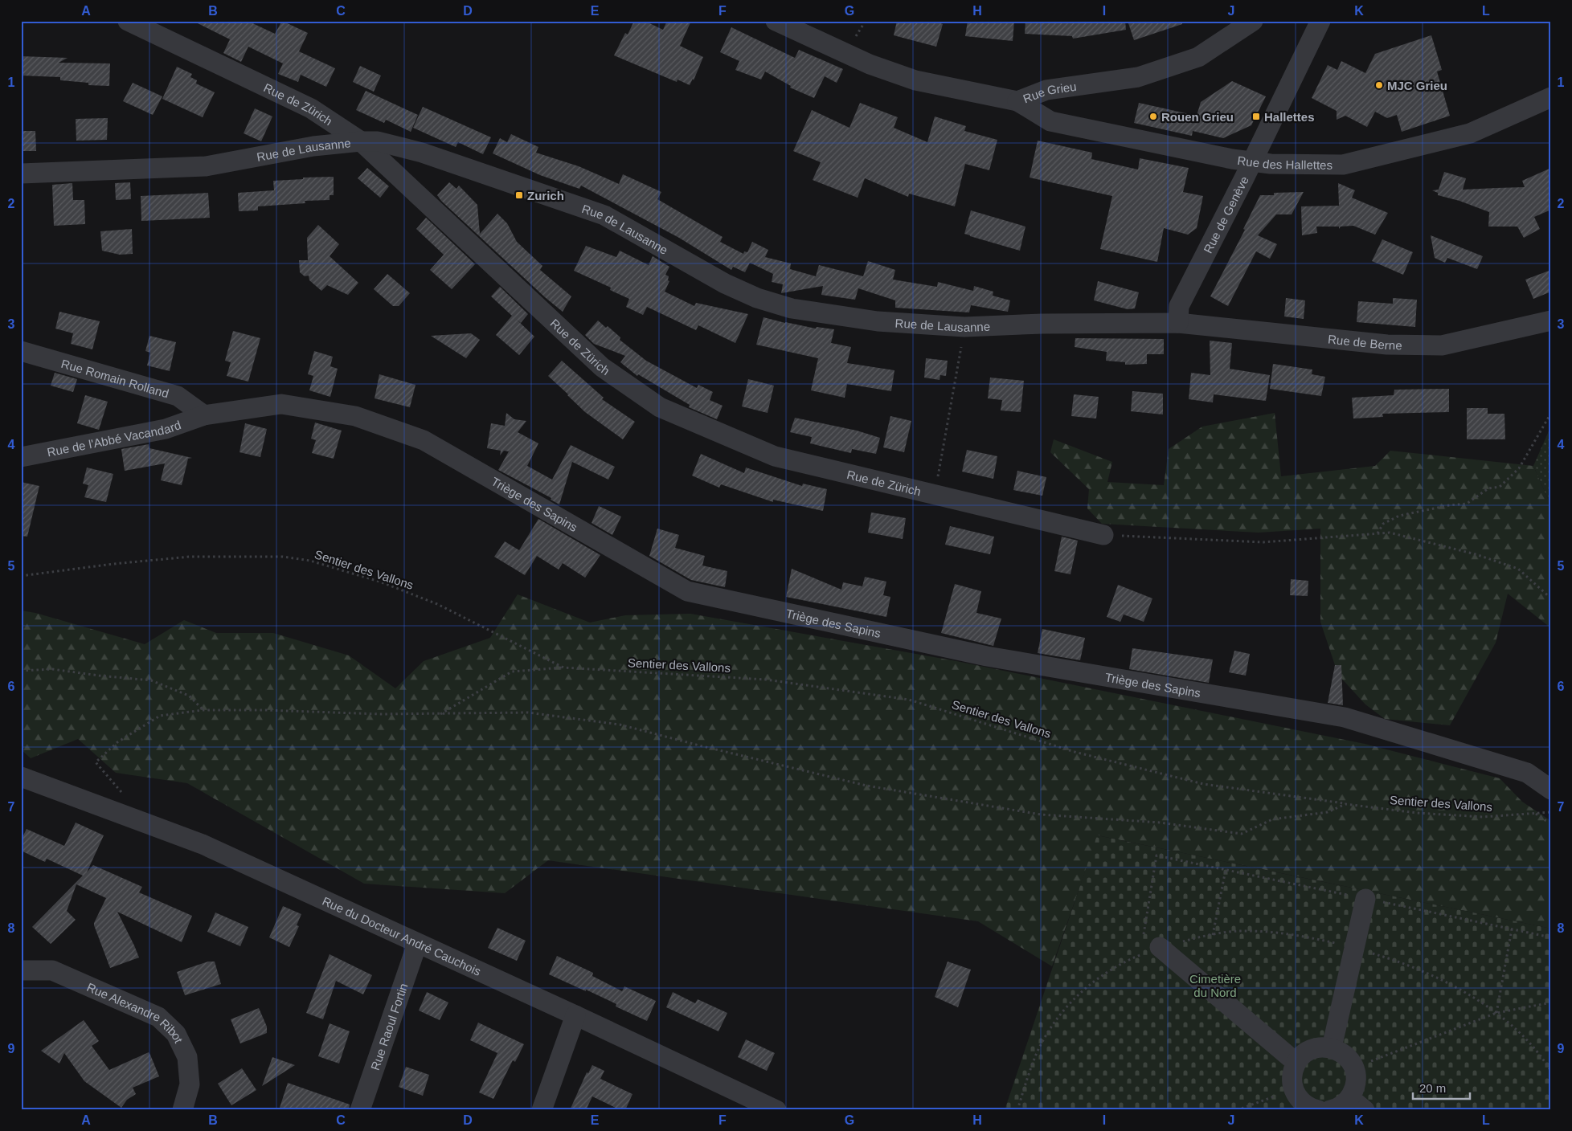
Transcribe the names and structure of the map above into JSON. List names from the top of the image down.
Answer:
{
  "streets": {
    "street": [
      "Rue Grieu",
      "Rue de Zürich",
      "Rue de Lausanne",
      "Rue des Hallettes",
      "Rue de Genève",
      "Rue de Berne",
      "Rue Romain Rolland",
      "Rue de l'Abbé Vacandard",
      "Triège des Sapins",
      "Rue du Docteur André Cauchois",
      "Rue Alexandre Ribot",
      "Rue Raoul Fortin"
    ],
    "path": ["Sentier des Vallons"]
  },
  "crossings": [
    ["Rue Grieu", "Rue des Hallettes"],
    ["Rue de Zürich", "Rue de Lausanne"],
    ["Rue de Lausanne", "Rue de Genève"],
    ["Rue de Lausanne", "Rue de Berne"],
    ["Rue des Hallettes", "Rue de Genève"],
    ["Rue de Genève", "Rue de Berne"],
    ["Rue Romain Rolland", "Rue de l'Abbé Vacandard"],
    ["Rue Romain Rolland", "Triège des Sapins"],
    ["Rue de l'Abbé Vacandard", "Triège des Sapins"],
    ["Rue du Docteur André Cauchois", "Rue Raoul Fortin"]
  ],
  "parks": ["Cimetière du Nord"],
  "places": {
    "other": ["MJC Grieu", "Rouen Grieu"],
    "transit": ["Hallettes", "Zurich"]
  },
  "scale_bar": "20 m",
  "grid": {
    "columns": [
      "A",
      "B",
      "C",
      "D",
      "E",
      "F",
      "G",
      "H",
      "I",
      "J",
      "K",
      "L"
    ],
    "rows": [
      "1",
      "2",
      "3",
      "4",
      "5",
      "6",
      "7",
      "8",
      "9"
    ]
  }
}
